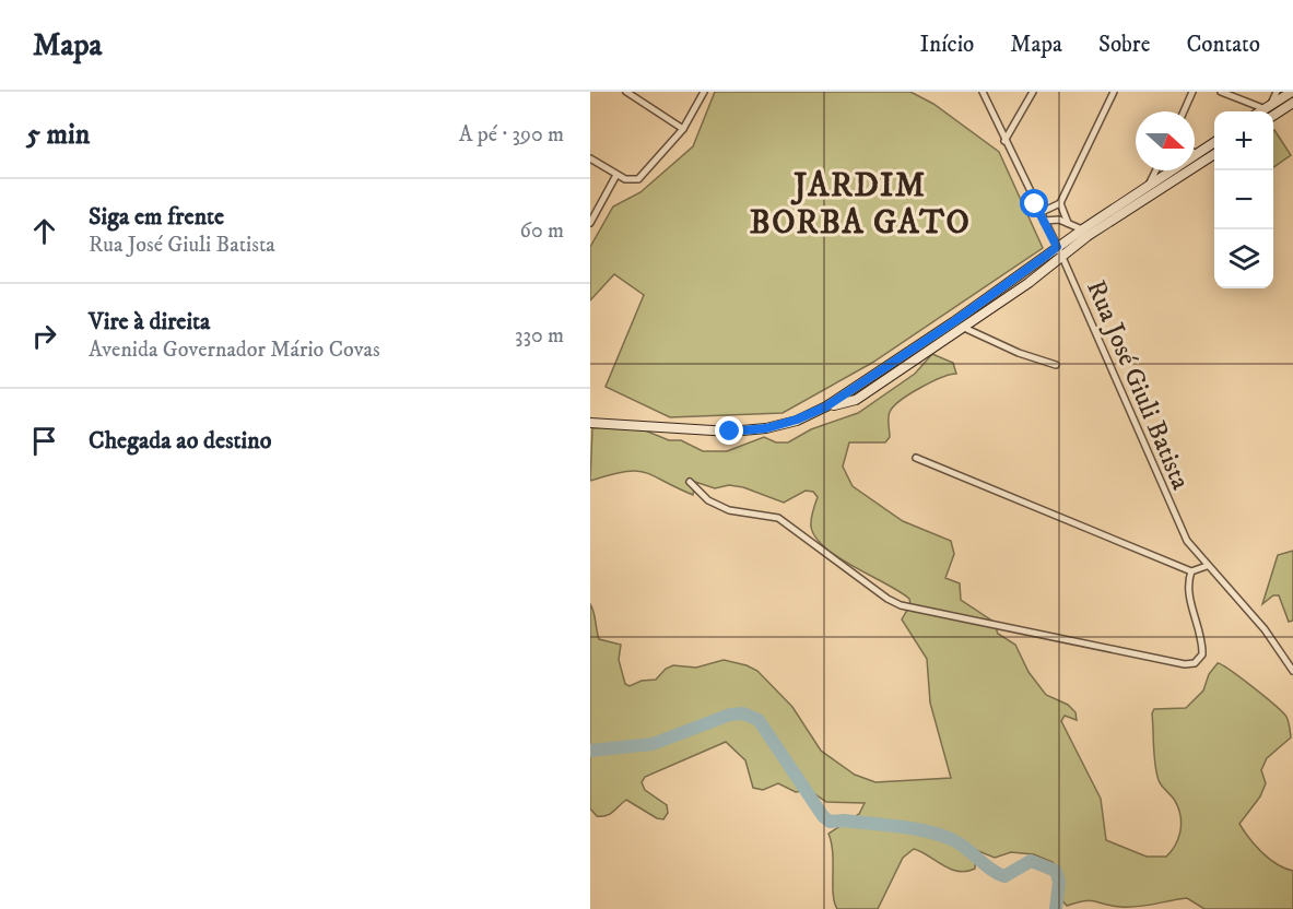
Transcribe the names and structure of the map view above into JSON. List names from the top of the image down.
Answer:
{
  "streets": {
    "street": ["Rua José Giuli Batista"]
  },
  "districts": ["JARDIM BORBA GATO"],
  "north": "right",
  "page": {
    "header": "Mapa",
    "nav": [
      "Início",
      "Mapa",
      "Sobre",
      "Contato"
    ],
    "heading": ["5 min", "A pé · 390 m"],
    "map_buttons": ["+", "−"],
    "list": [
      ["Siga em frente", "Rua José Giuli Batista", "60 m"],
      ["Vire à direita", "Avenida Governador Mário Covas", "330 m"],
      "Chegada ao destino"
    ]
  }
}
